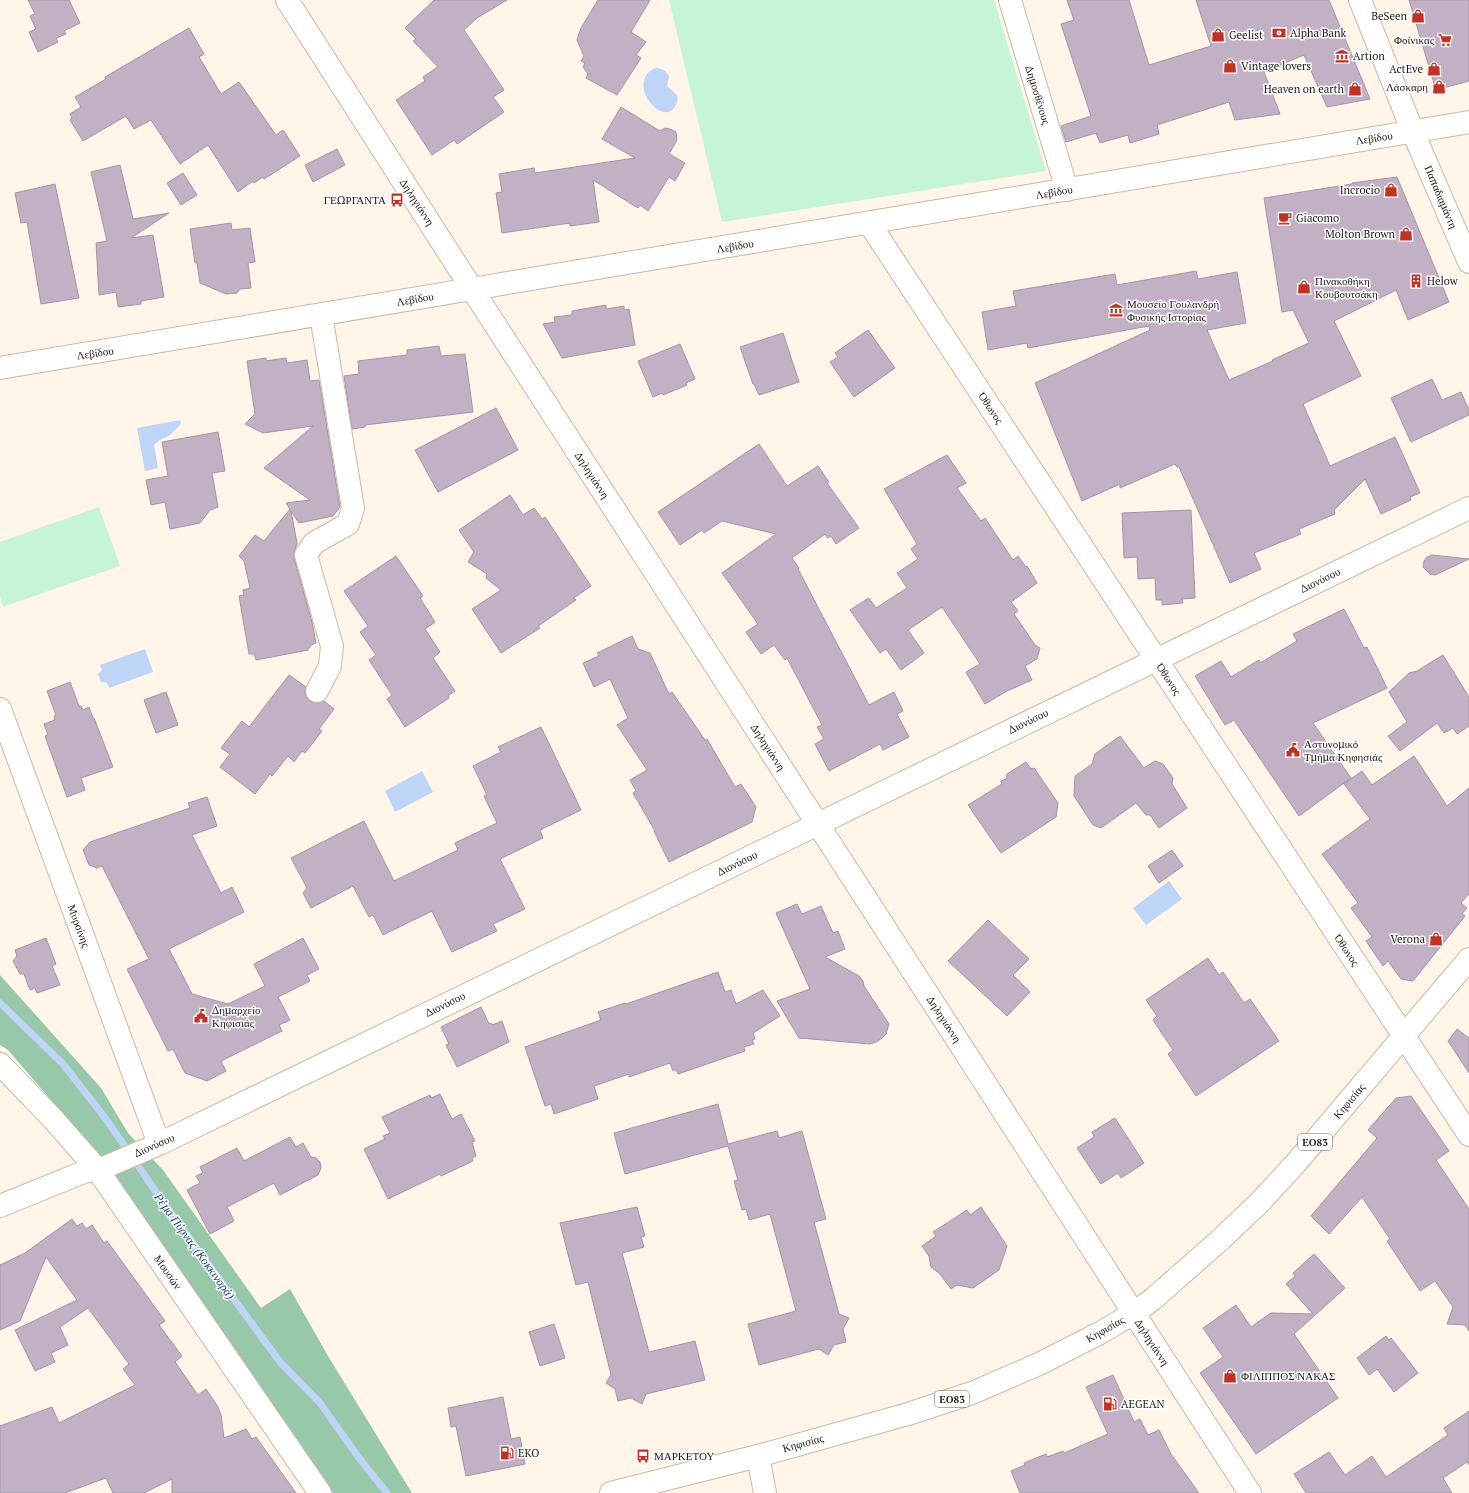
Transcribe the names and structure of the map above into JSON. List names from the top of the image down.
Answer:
{
  "streets": {
    "street": [
      "Δημοσθένους",
      "Λεβίδου",
      "Παπαδιαμάντη",
      "Δηληγιάννη",
      "Όθωνος",
      "Διονύσου",
      "Μυρσίνης",
      "Κηφισίας",
      "ΕΟ83",
      "Μουσών"
    ]
  },
  "crossings": [
    ["Δημοσθένους", "Λεβίδου"],
    ["Λεβίδου", "Παπαδιαμάντη"],
    ["Λεβίδου", "Δηληγιάννη"],
    ["Λεβίδου", "Όθωνος"],
    ["Δηληγιάννη", "Διονύσου"],
    ["Δηληγιάννη", "Κηφισίας"],
    ["Όθωνος", "Διονύσου"],
    ["Όθωνος", "Κηφισίας"],
    ["Διονύσου", "Μυρσίνης"],
    ["Διονύσου", "Μουσών"]
  ],
  "water": ["Ρέμα Πύρνας (Κοκκιναρά)"],
  "places": {
    "shop": [
      "BeSeen",
      "Geelist",
      "Vintage lovers",
      "ActEve",
      "Λάσκαρη",
      "Heaven on earth",
      "Incrocio",
      "Molton Brown",
      "Πινακοθήκη Κουβουτσάκη",
      "Verona",
      "ΦΙΛΙΠΠΟΣ ΝΑΚΑΣ"
    ],
    "bank": ["Alpha Bank"],
    "supermarket": ["Φοίνικας"],
    "museum": ["Artion", "Μουσείο Γουλανδρή Φυσικής Ιστορίας"],
    "bus stop": ["ΓΕΩΡΓΑΝΤΑ", "ΜΑΡΚΕΤΟΥ"],
    "cafe": ["Giacomo"],
    "building": ["Helow"],
    "public building": ["Αστυνομικό Τμήμα Κηφησιάς", "Δημαρχείο Κηφισιάς"],
    "fuel station": ["AEGEAN", "EKO"]
  }
}
